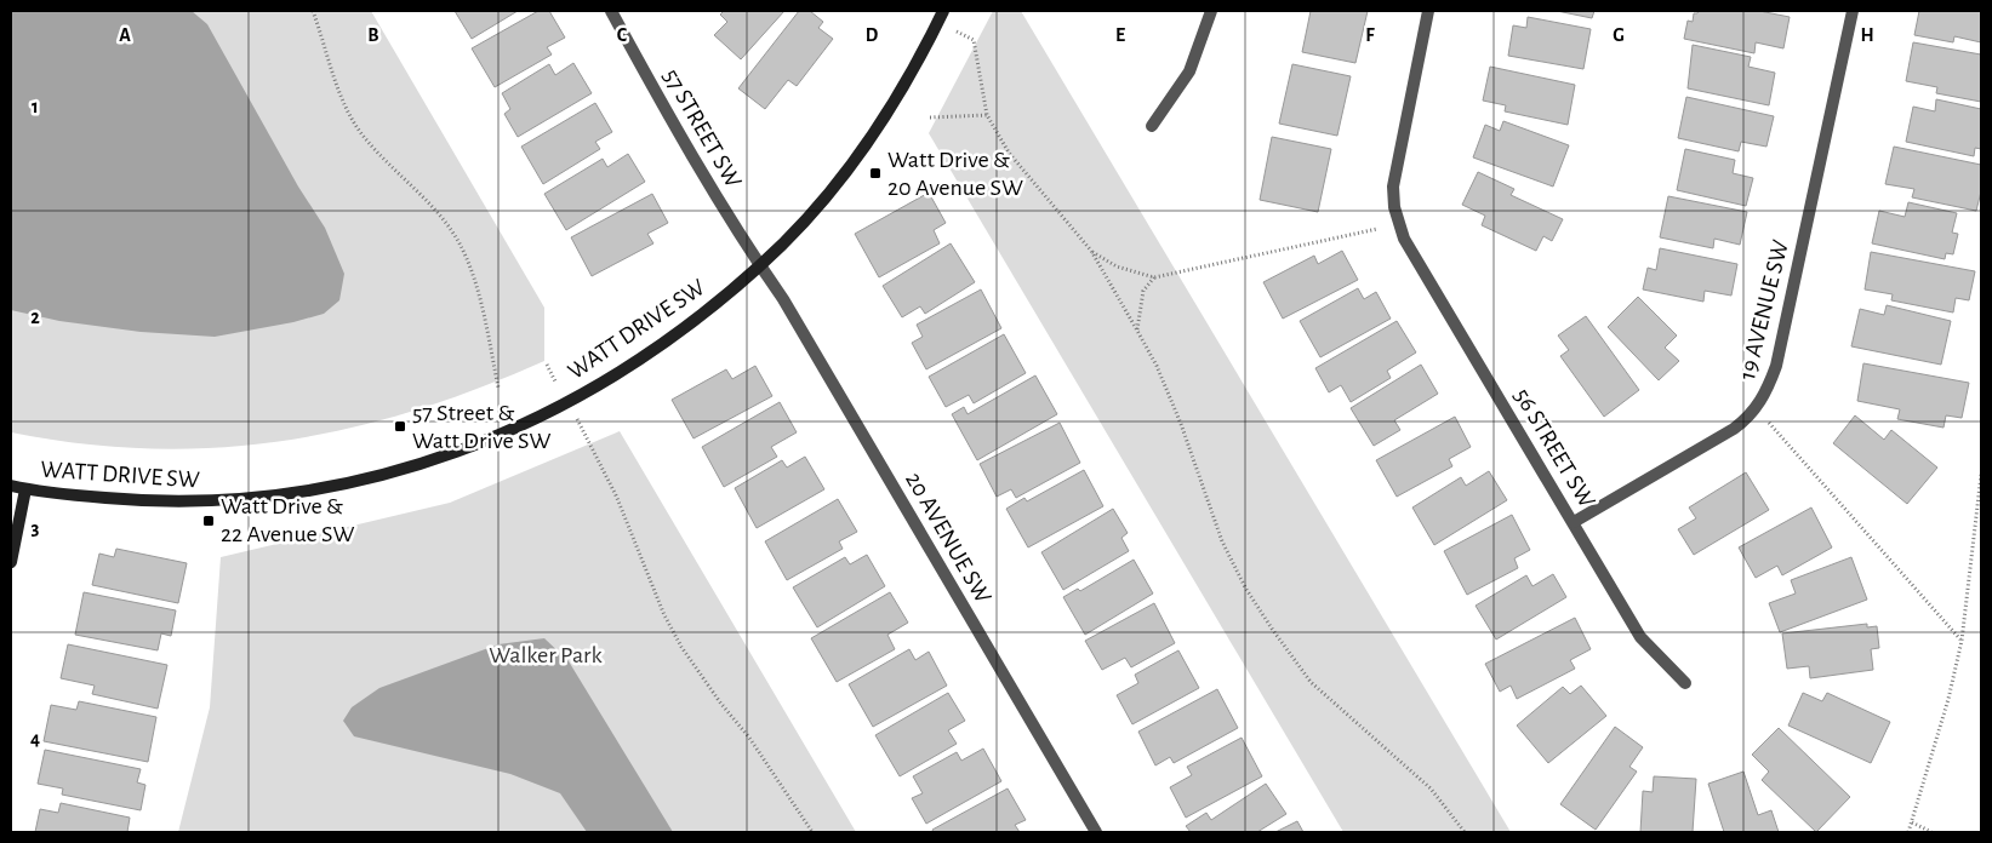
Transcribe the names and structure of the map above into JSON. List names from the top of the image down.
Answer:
{
  "streets": {
    "street": [
      "57 STREET SW",
      "19 AVENUE SW",
      "WATT DRIVE SW",
      "56 STREET SW",
      "20 AVENUE SW"
    ]
  },
  "crossings": [
    ["57 STREET SW", "WATT DRIVE SW"],
    ["57 STREET SW", "20 AVENUE SW"],
    ["19 AVENUE SW", "56 STREET SW"],
    ["WATT DRIVE SW", "20 AVENUE SW"]
  ],
  "parks": ["Walker Park"],
  "places": {
    "transit": ["Watt Drive & 20 Avenue SW", "57 Street & Watt Drive SW", "Watt Drive & 22 Avenue SW"]
  },
  "grid": {
    "columns": [
      "A",
      "B",
      "C",
      "D",
      "E",
      "F",
      "G",
      "H"
    ],
    "rows": [
      "1",
      "2",
      "3",
      "4"
    ]
  }
}
